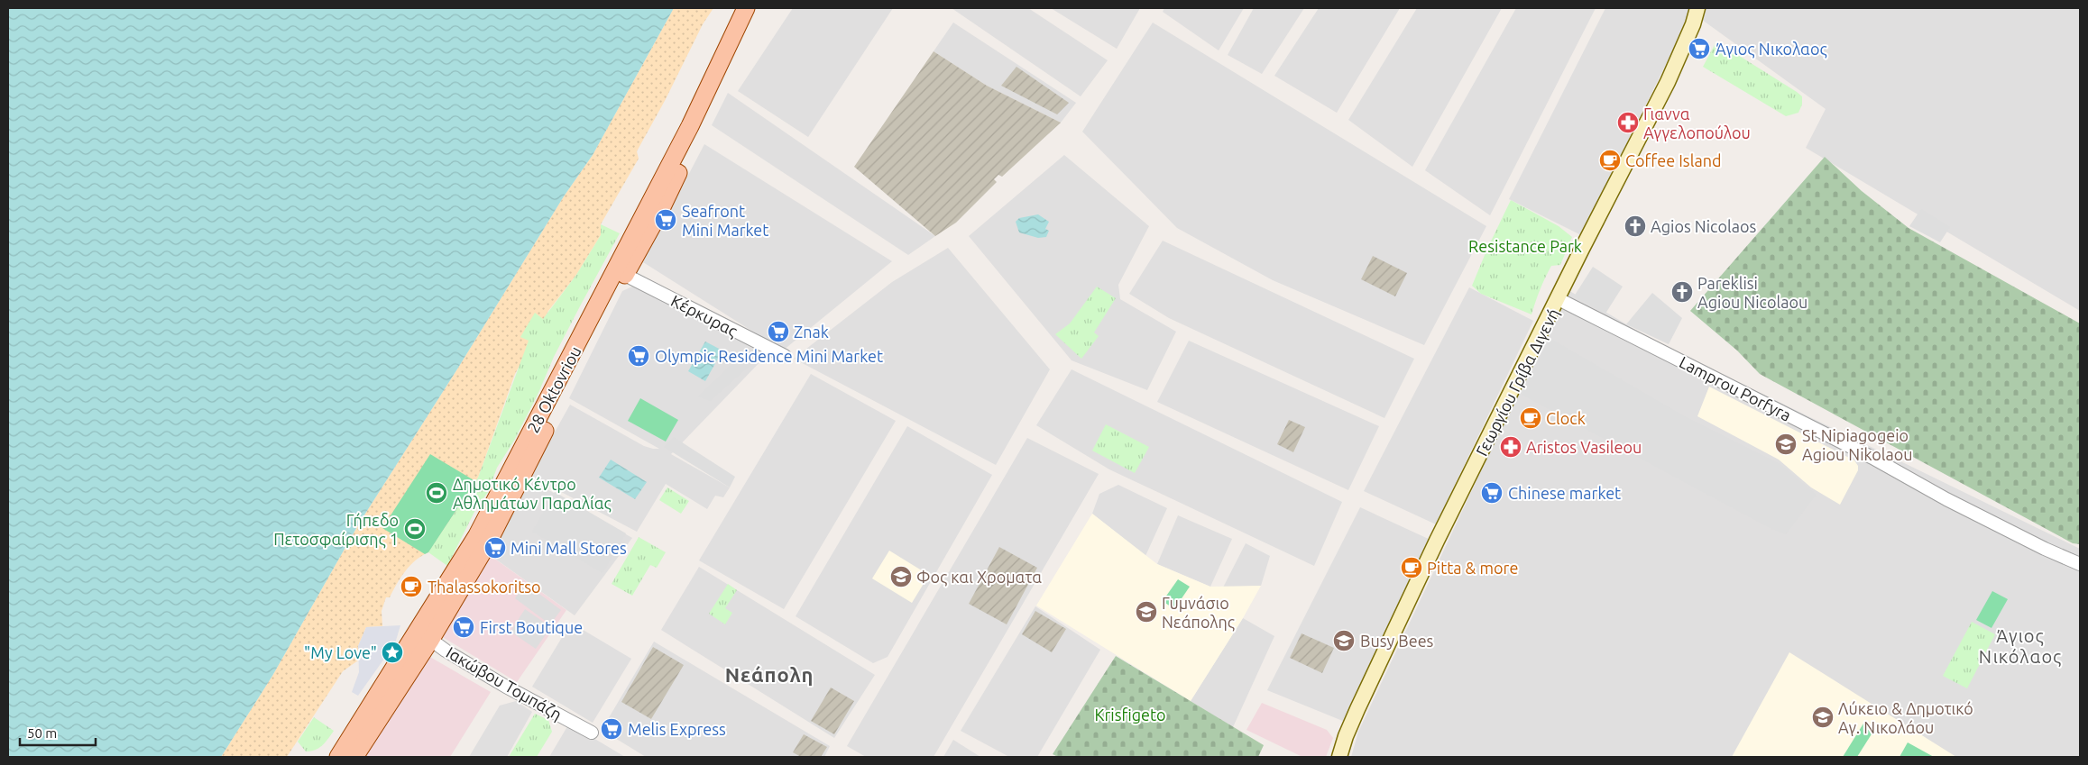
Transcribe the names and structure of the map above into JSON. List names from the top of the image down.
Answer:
{
  "streets": {
    "main road": ["Γεωργίου Γρίβα Διγενή", "28 Oktovriou"],
    "street": ["Κέρκυρας", "Lamprou Porfyra", "Ιακώβου Τομπάζη"]
  },
  "crossings": [
    ["Κέρκυρας", "28 Oktovriou"],
    ["Γεωργίου Γρίβα Διγενή", "Lamprou Porfyra"],
    ["28 Oktovriou", "Ιακώβου Τομπάζη"]
  ],
  "districts": ["Άγιος Νικόλαος", "Νεάπολη"],
  "parks": ["Resistance Park", "Krisfigeto"],
  "places": {
    "supermarket": [
      "Άγιος Νικολαος",
      "Seafront Mini Market",
      "Znak",
      "Olympic Residence Mini Market",
      "Chinese market",
      "Mini Mall Stores",
      "First Boutique",
      "Melis Express"
    ],
    "pharmacy": ["Γιαννα Αγγελοπούλου", "Aristos Vasileou"],
    "cafe": [
      "Coffee Island",
      "Clock",
      "Pitta & more",
      "Thalassokoritso"
    ],
    "church": ["Agios Nicolaos", "Pareklisi Agiou Nicolaou"],
    "school or university": [
      "St Nipiagogeio Agiou Nikolaou",
      "Φος και Χροματα",
      "Γυμνάσιο Νεάπολης",
      "Busy Bees",
      "Λύκειο & Δημοτικό Αγ. Νικολάου"
    ],
    "sports": ["Δημοτικό Κέντρο Αθλημάτων Παραλίας", "Γήπεδο Πετοσφαίρισης 1"],
    "place": ["\"My Love\""]
  },
  "scale_bar": "50 m"
}
